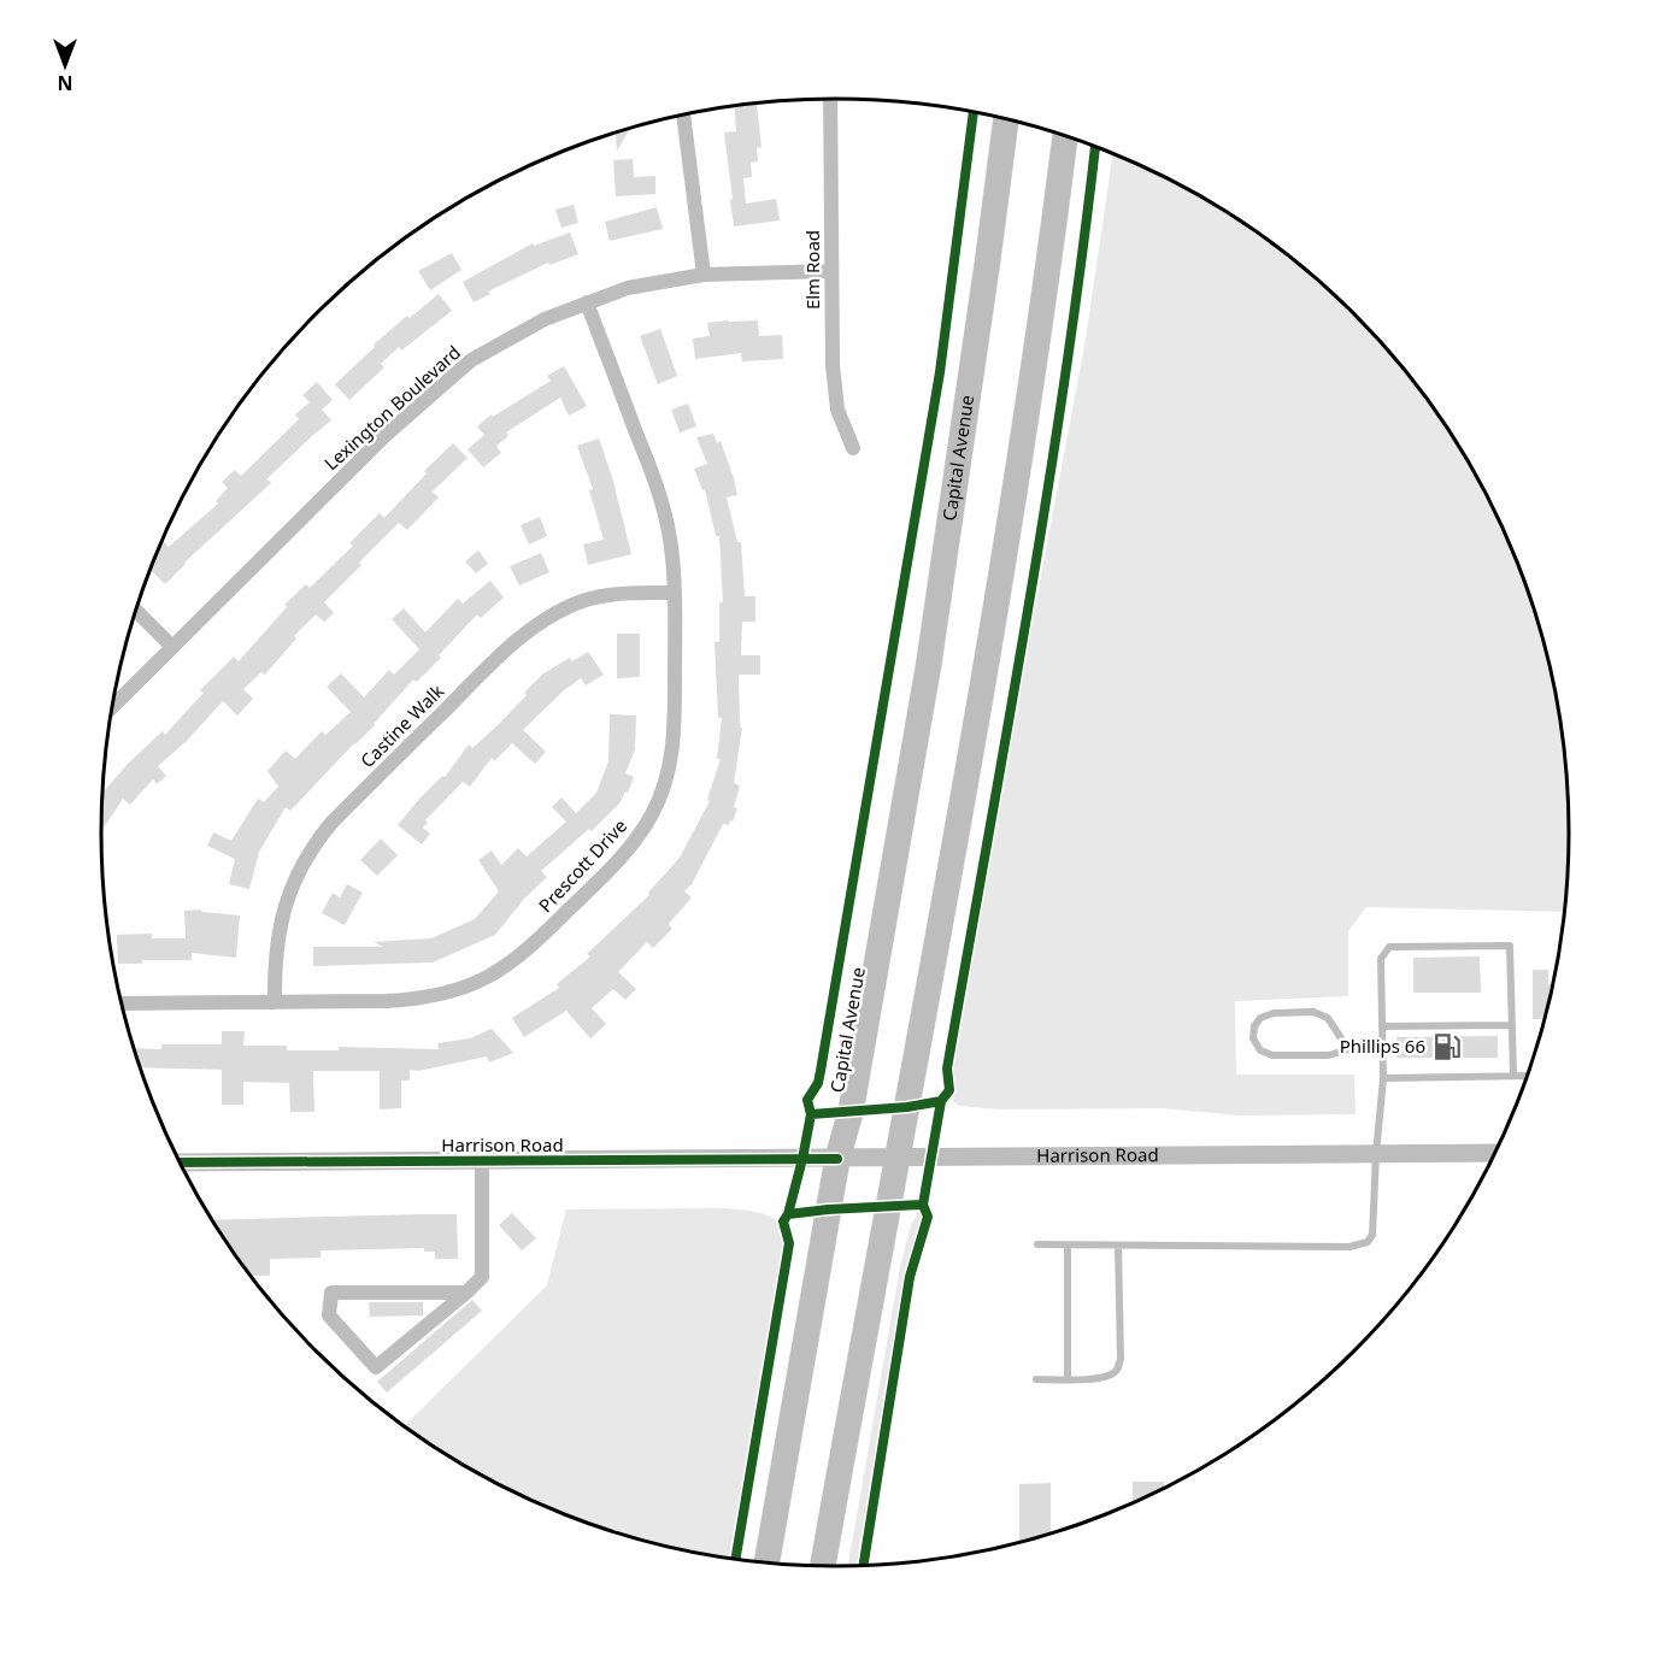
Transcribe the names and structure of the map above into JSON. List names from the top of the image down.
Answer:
{
  "streets": {
    "highway": ["Capital Avenue"],
    "street": [
      "Elm Road",
      "Lexington Boulevard",
      "Castine Walk",
      "Prescott Drive",
      "Harrison Road"
    ]
  },
  "crossings": [
    ["Elm Road", "Lexington Boulevard"],
    ["Lexington Boulevard", "Prescott Drive"],
    ["Capital Avenue", "Harrison Road"],
    ["Castine Walk", "Prescott Drive"]
  ],
  "places": {
    "fuel station": ["Phillips 66"]
  },
  "north": "bottom"
}
